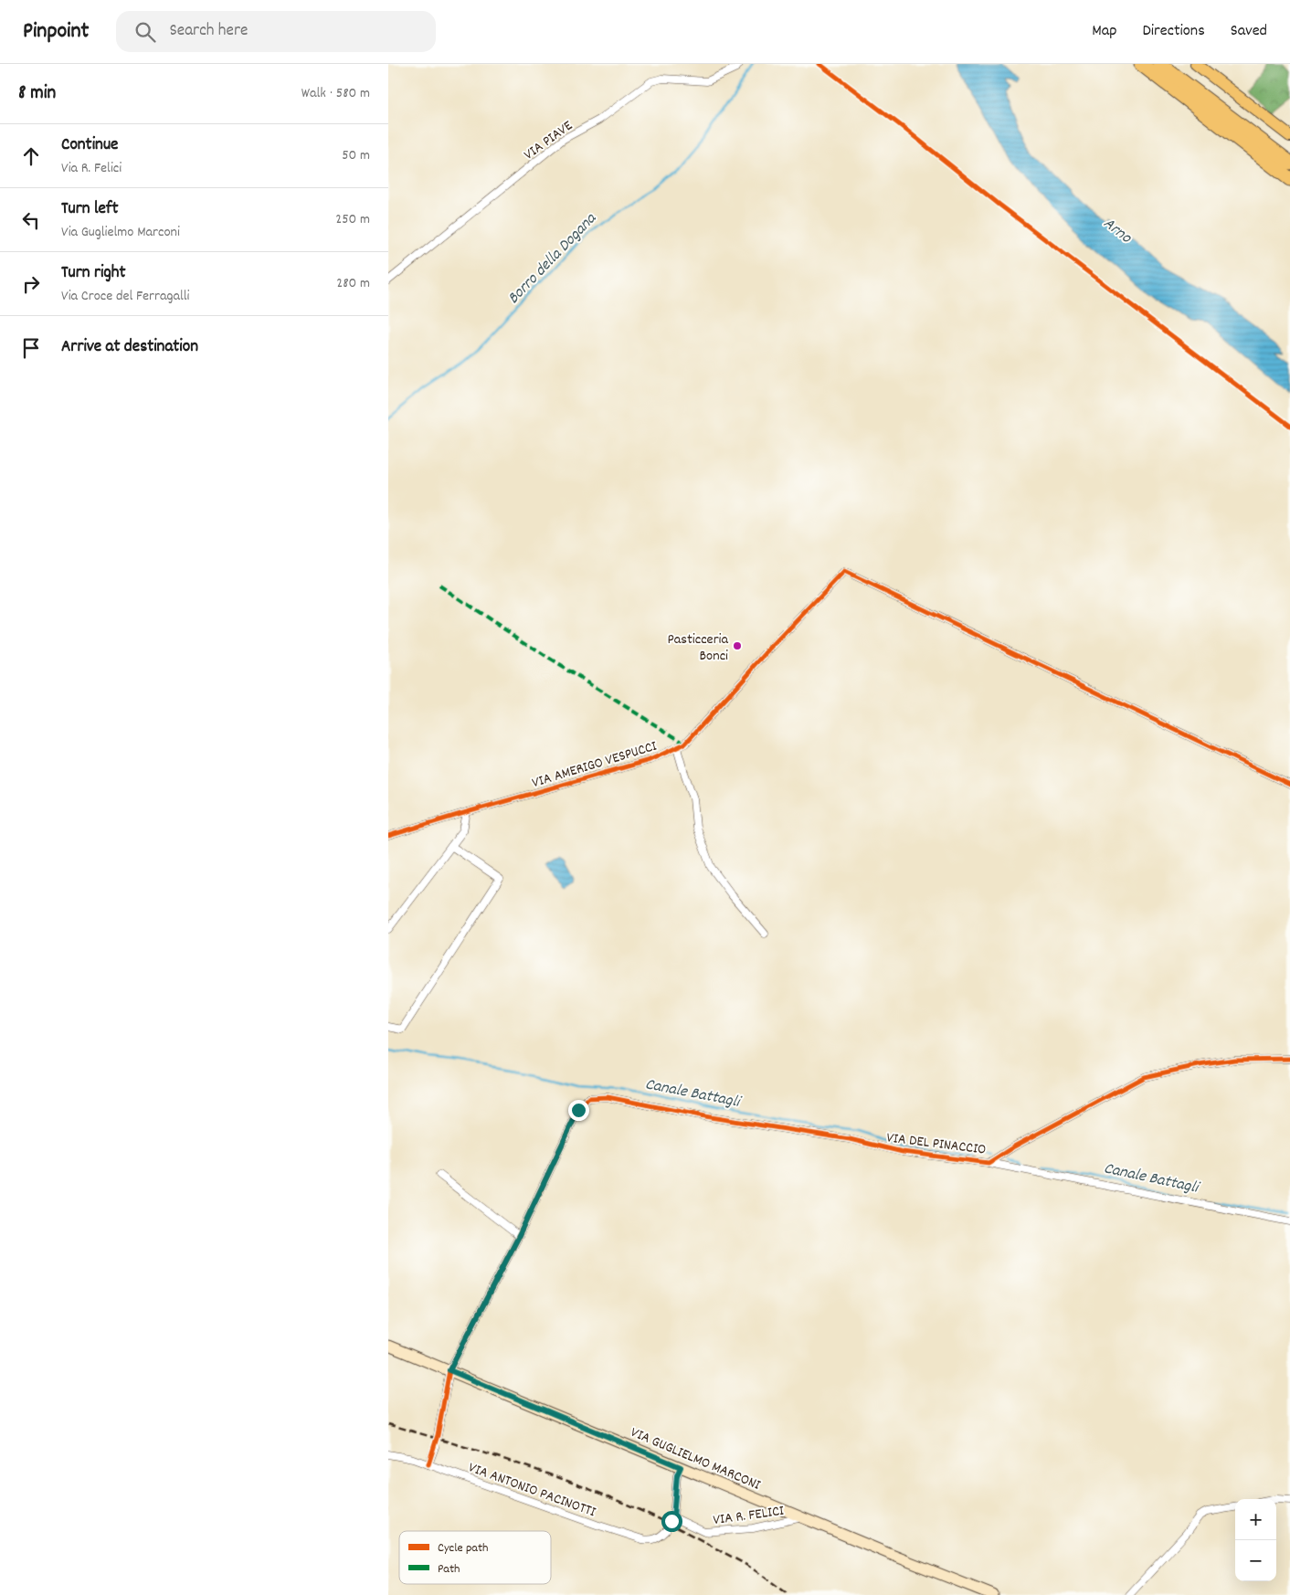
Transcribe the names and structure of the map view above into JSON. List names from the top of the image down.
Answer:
{
  "streets": {
    "street": [
      "VIA PIAVE",
      "VIA AMERIGO VESPUCCI",
      "VIA DEL PINACCIO",
      "VIA GUGLIELMO MARCONI",
      "VIA ANTONIO PACINOTTI",
      "VIA R. FELICI"
    ]
  },
  "crossings": [
    ["VIA GUGLIELMO MARCONI", "VIA R. FELICI"]
  ],
  "water": ["Arno", "Borro della Dogana", "Canale Battagli"],
  "places": ["Pasticceria Bonci"],
  "legend": ["Cycle path", "Path"],
  "page": {
    "header": "Pinpoint",
    "search": "Search here",
    "nav": ["Map", "Directions", "Saved"],
    "heading": ["8 min", "Walk · 580 m"],
    "list": [
      ["Continue", "Via R. Felici", "50 m"],
      ["Turn left", "Via Guglielmo Marconi", "250 m"],
      ["Turn right", "Via Croce del Ferragalli", "280 m"],
      "Arrive at destination"
    ],
    "map_buttons": ["+", "−"]
  }
}
